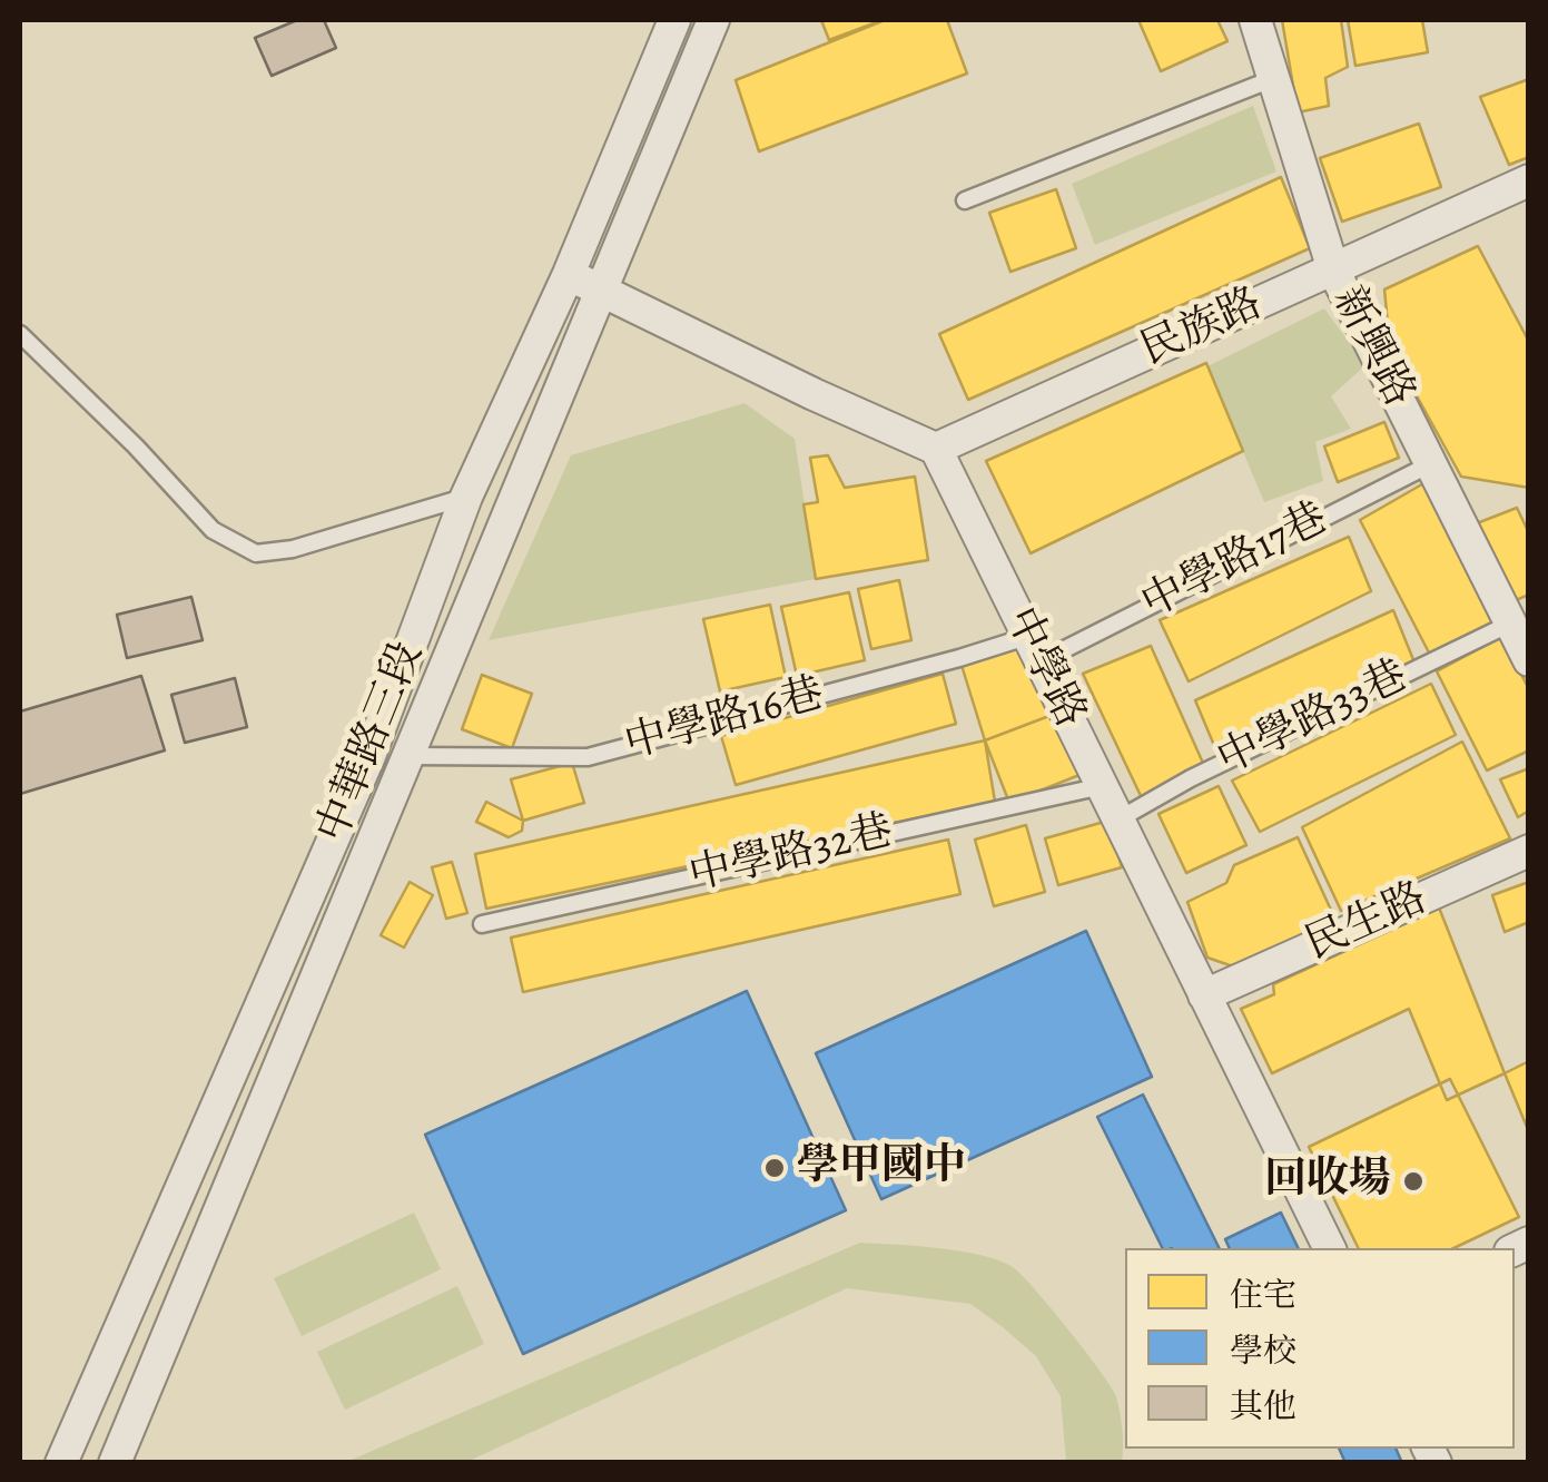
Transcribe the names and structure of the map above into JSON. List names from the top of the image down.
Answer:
{
  "streets": {
    "street": [
      "民族路",
      "新興路",
      "中學路",
      "中華路三段",
      "民生路"
    ],
    "lane": [
      "中學路17巷",
      "中學路33巷",
      "中學路16巷",
      "中學路32巷"
    ]
  },
  "crossings": [
    ["民族路", "新興路"],
    ["民族路", "中學路"],
    ["新興路", "中學路17巷"],
    ["新興路", "中學路33巷"],
    ["中學路17巷", "中學路"],
    ["中學路17巷", "中學路16巷"],
    ["中學路", "中學路33巷"],
    ["中學路", "中學路16巷"],
    ["中學路", "中學路32巷"],
    ["中學路", "民生路"],
    ["中學路16巷", "中華路三段"]
  ],
  "places": ["學甲國中", "回收場"],
  "legend": ["住宅", "學校", "其他"]
}
